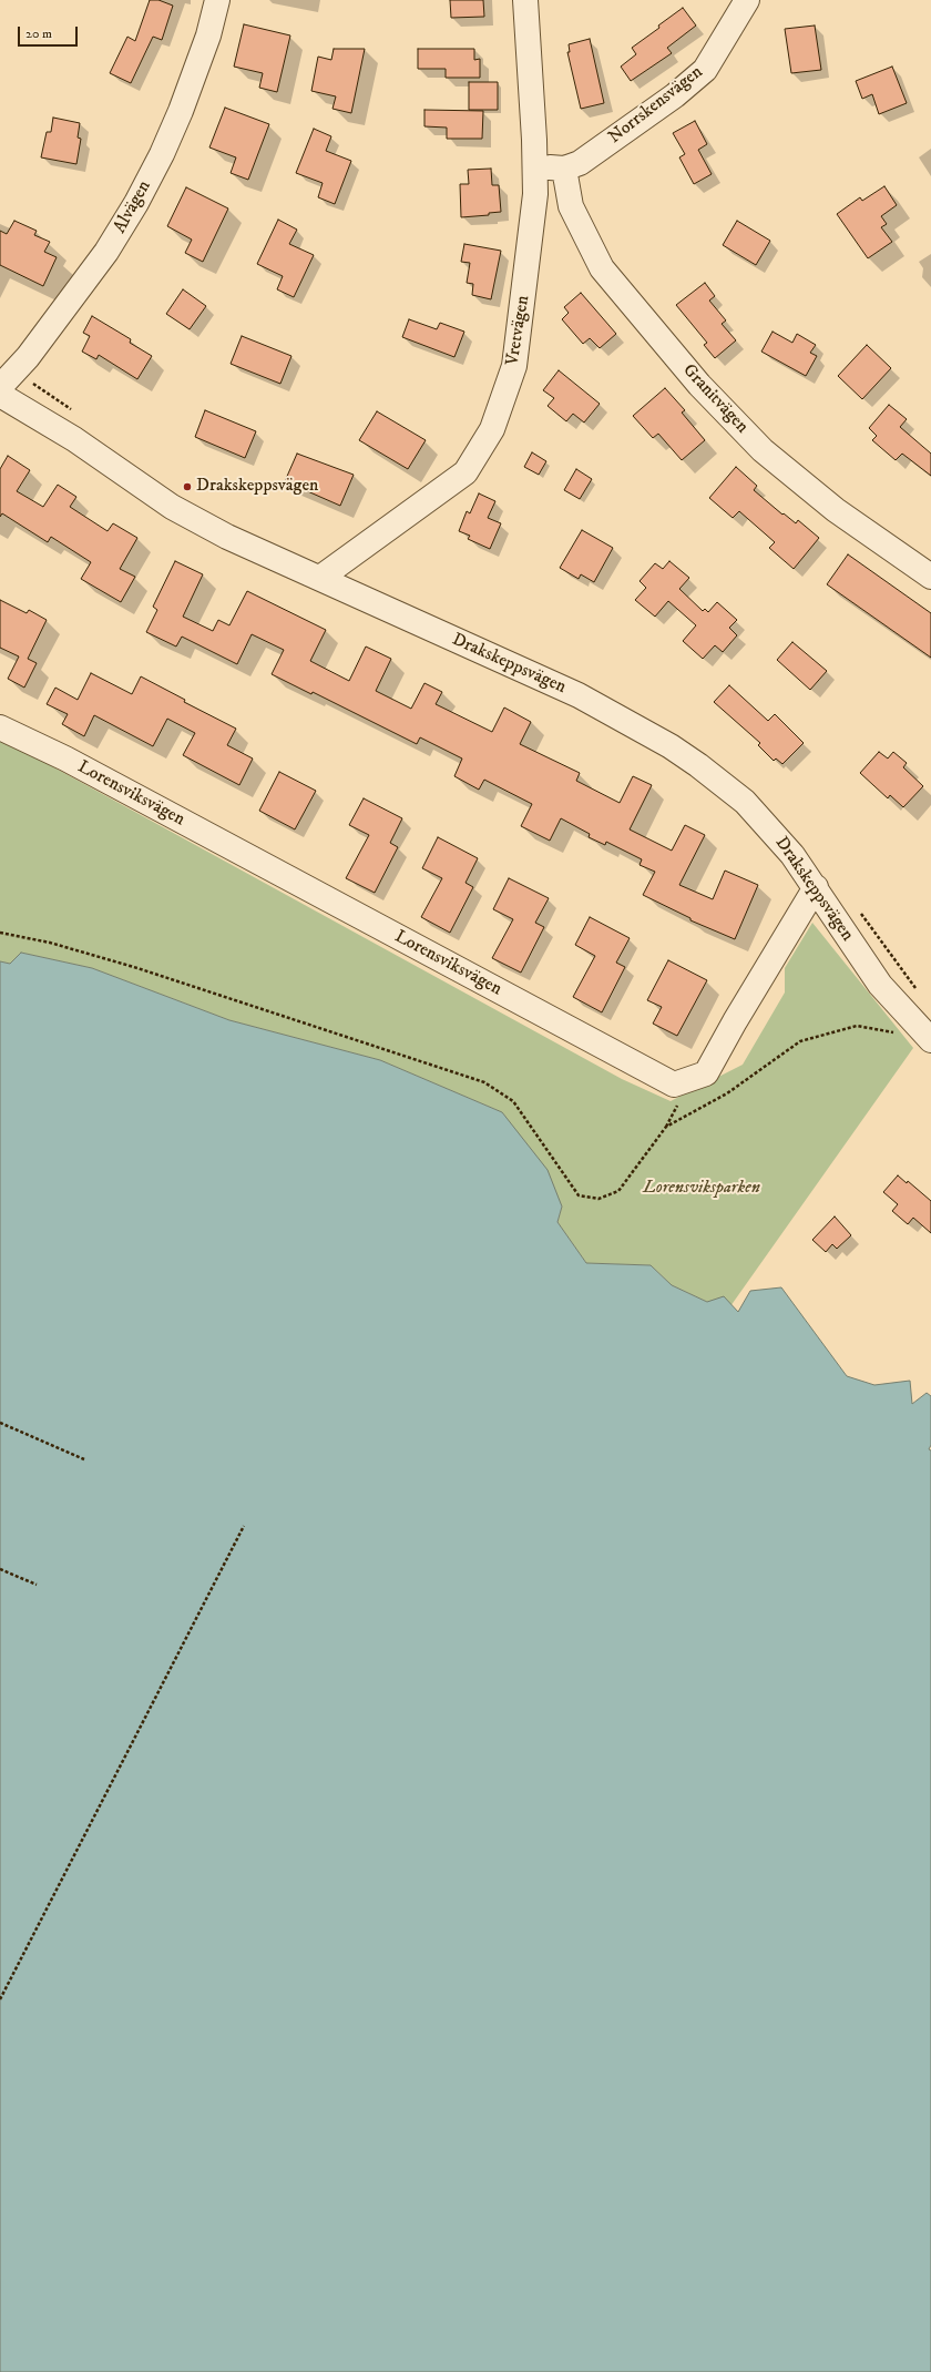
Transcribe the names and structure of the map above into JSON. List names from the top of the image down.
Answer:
{
  "streets": {
    "street": [
      "Norrskensvägen",
      "Alvägen",
      "Vretvägen",
      "Granitvägen",
      "Drakskeppsvägen",
      "Lorensviksvägen"
    ]
  },
  "crossings": [
    ["Norrskensvägen", "Vretvägen"],
    ["Norrskensvägen", "Granitvägen"],
    ["Vretvägen", "Drakskeppsvägen"],
    ["Drakskeppsvägen", "Lorensviksvägen"]
  ],
  "parks": ["Lorensviksparken"],
  "places": ["Drakskeppsvägen"],
  "scale_bar": "20 m"
}
